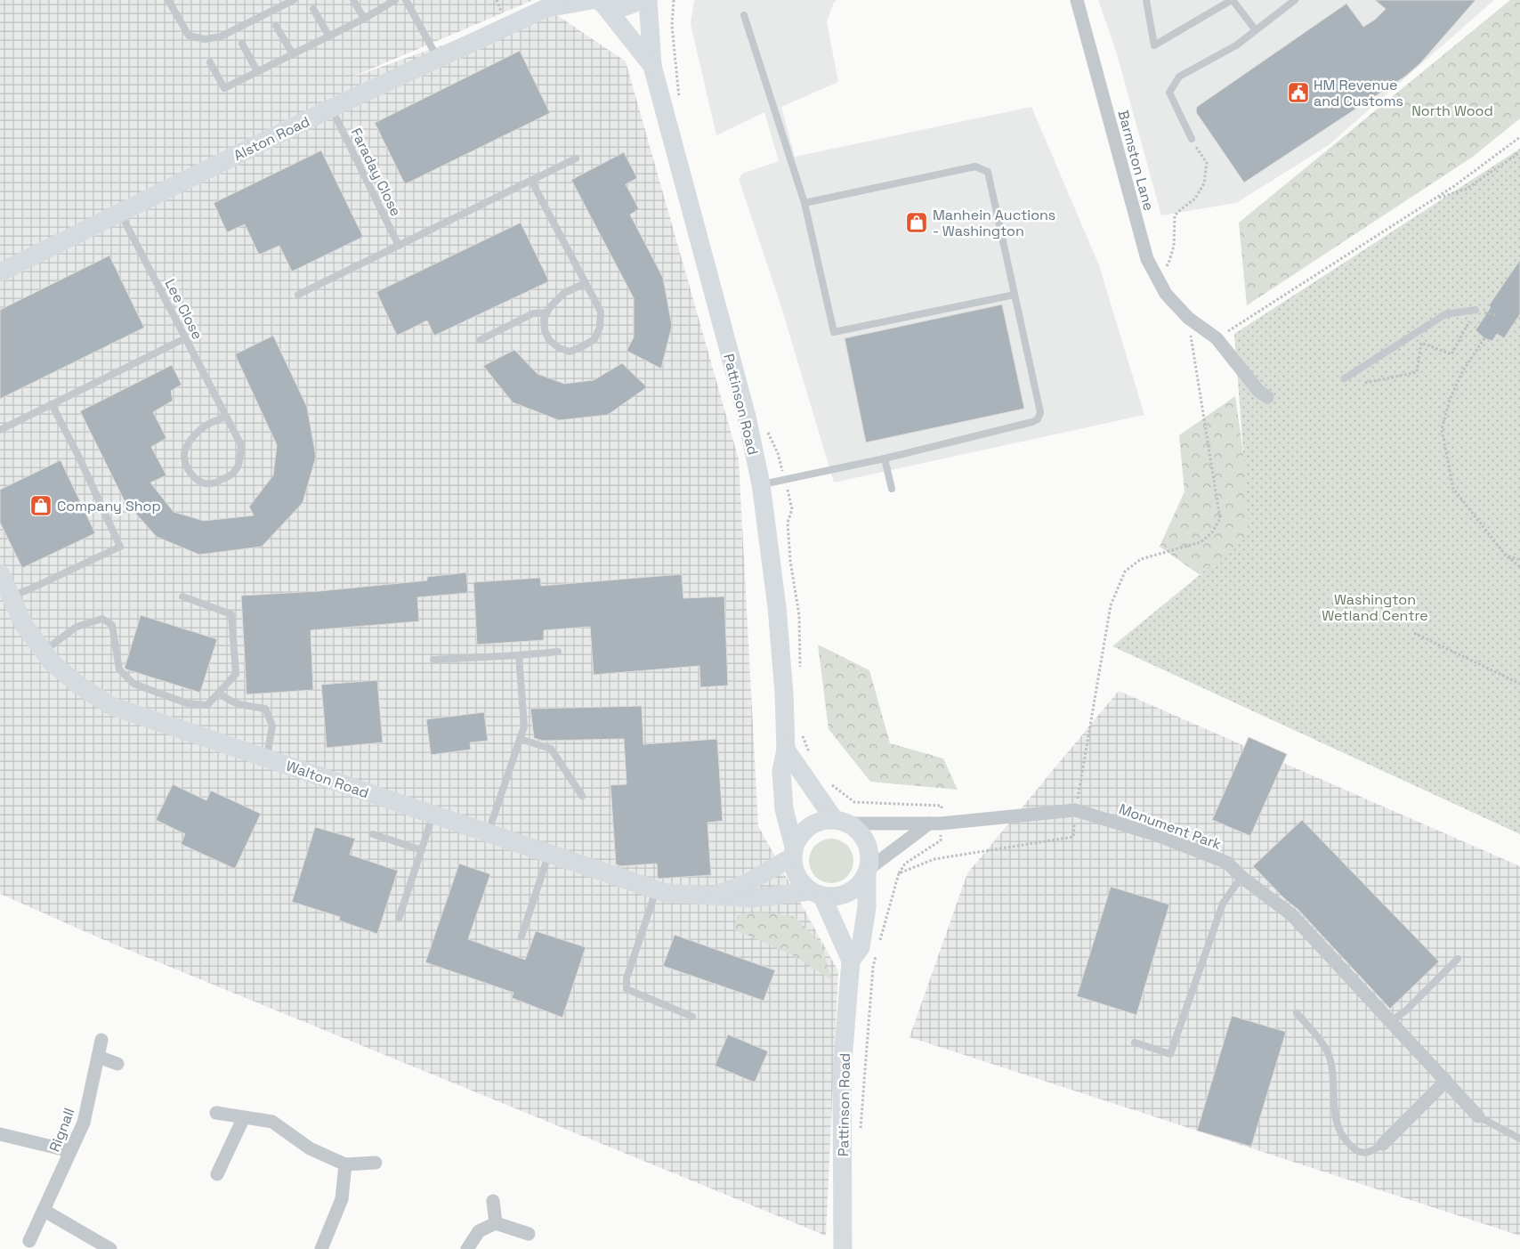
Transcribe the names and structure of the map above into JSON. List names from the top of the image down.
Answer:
{
  "streets": {
    "street": [
      "Alston Road",
      "Barmston Lane",
      "Pattinson Road",
      "Walton Road",
      "Monument Park",
      "Rignall"
    ],
    "lane": ["Faraday Close", "Lee Close"]
  },
  "crossings": [
    ["Alston Road", "Faraday Close"],
    ["Alston Road", "Lee Close"],
    ["Alston Road", "Pattinson Road"],
    ["Pattinson Road", "Walton Road"],
    ["Pattinson Road", "Monument Park"],
    ["Walton Road", "Monument Park"]
  ],
  "parks": ["North Wood", "Washington Wetland Centre"],
  "places": {
    "public building": ["HM Revenue and Customs"],
    "shop": ["Manhein Auctions - Washington", "Company Shop"]
  }
}
